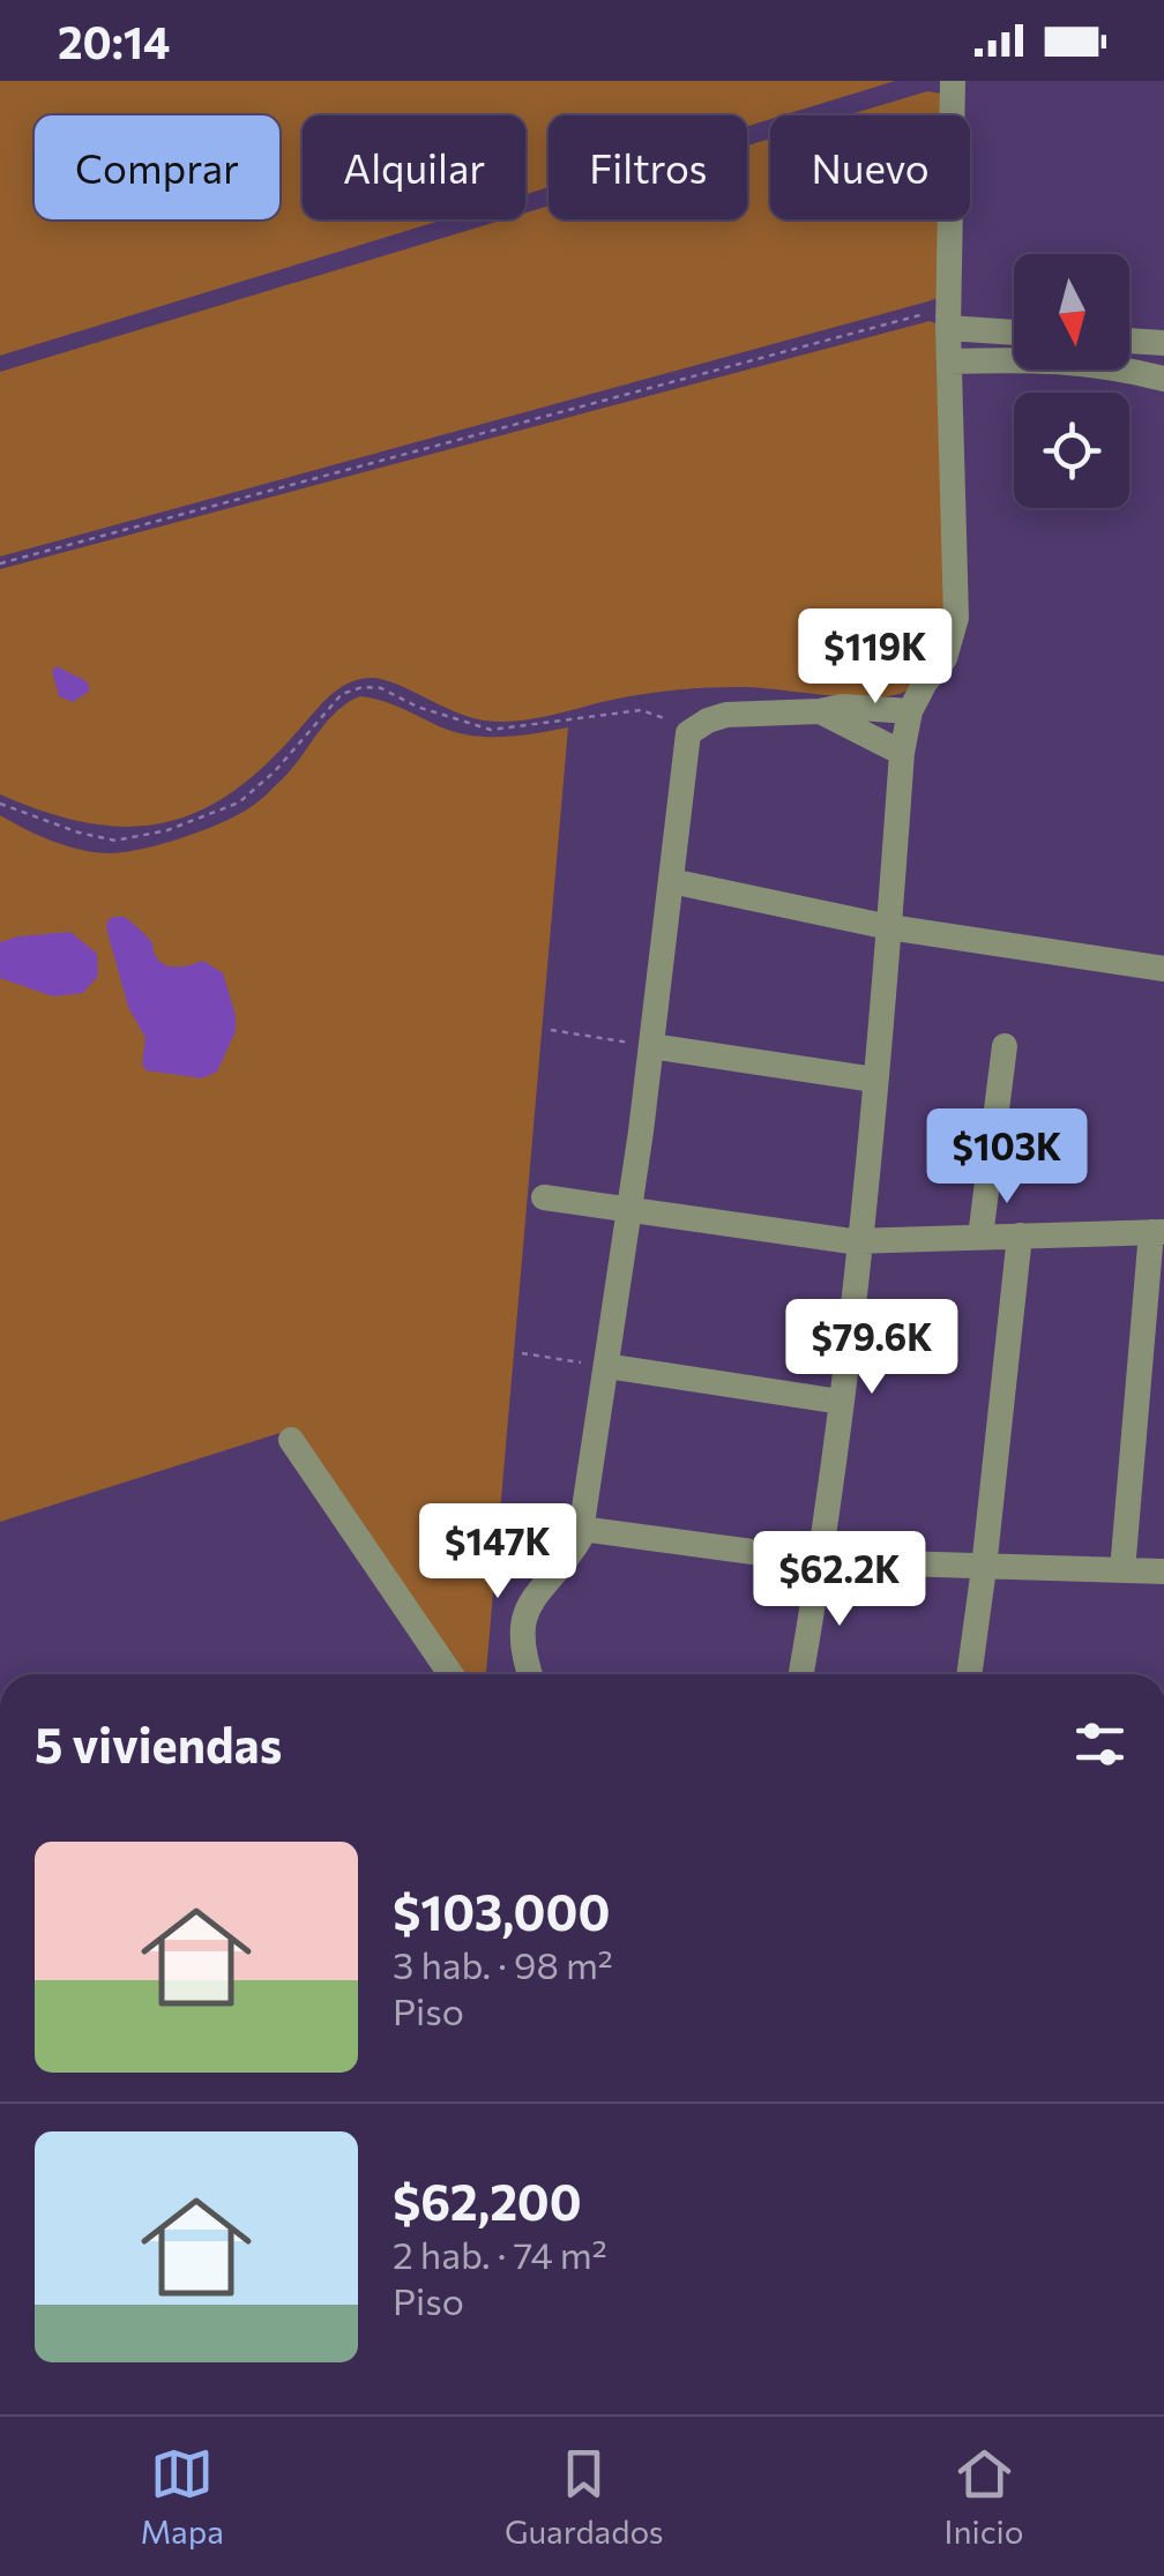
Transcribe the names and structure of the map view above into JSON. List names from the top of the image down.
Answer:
{
  "north": "bottom",
  "page": {
    "status": "20:14",
    "chip": [
      "Comprar",
      "Alquilar",
      "Filtros",
      "Nuevo"
    ],
    "price": [
      "$119K",
      "$103K",
      "$79.6K",
      "$147K",
      "$62.2K"
    ],
    "heading": "5 viviendas",
    "list": [
      {
        "name": "$103,000",
        "note": "3 hab. · 98 m² · Piso"
      },
      {
        "name": "$62,200",
        "note": "2 hab. · 74 m² · Piso"
      }
    ],
    "tabs": ["Mapa", "Guardados", "Inicio"]
  }
}
